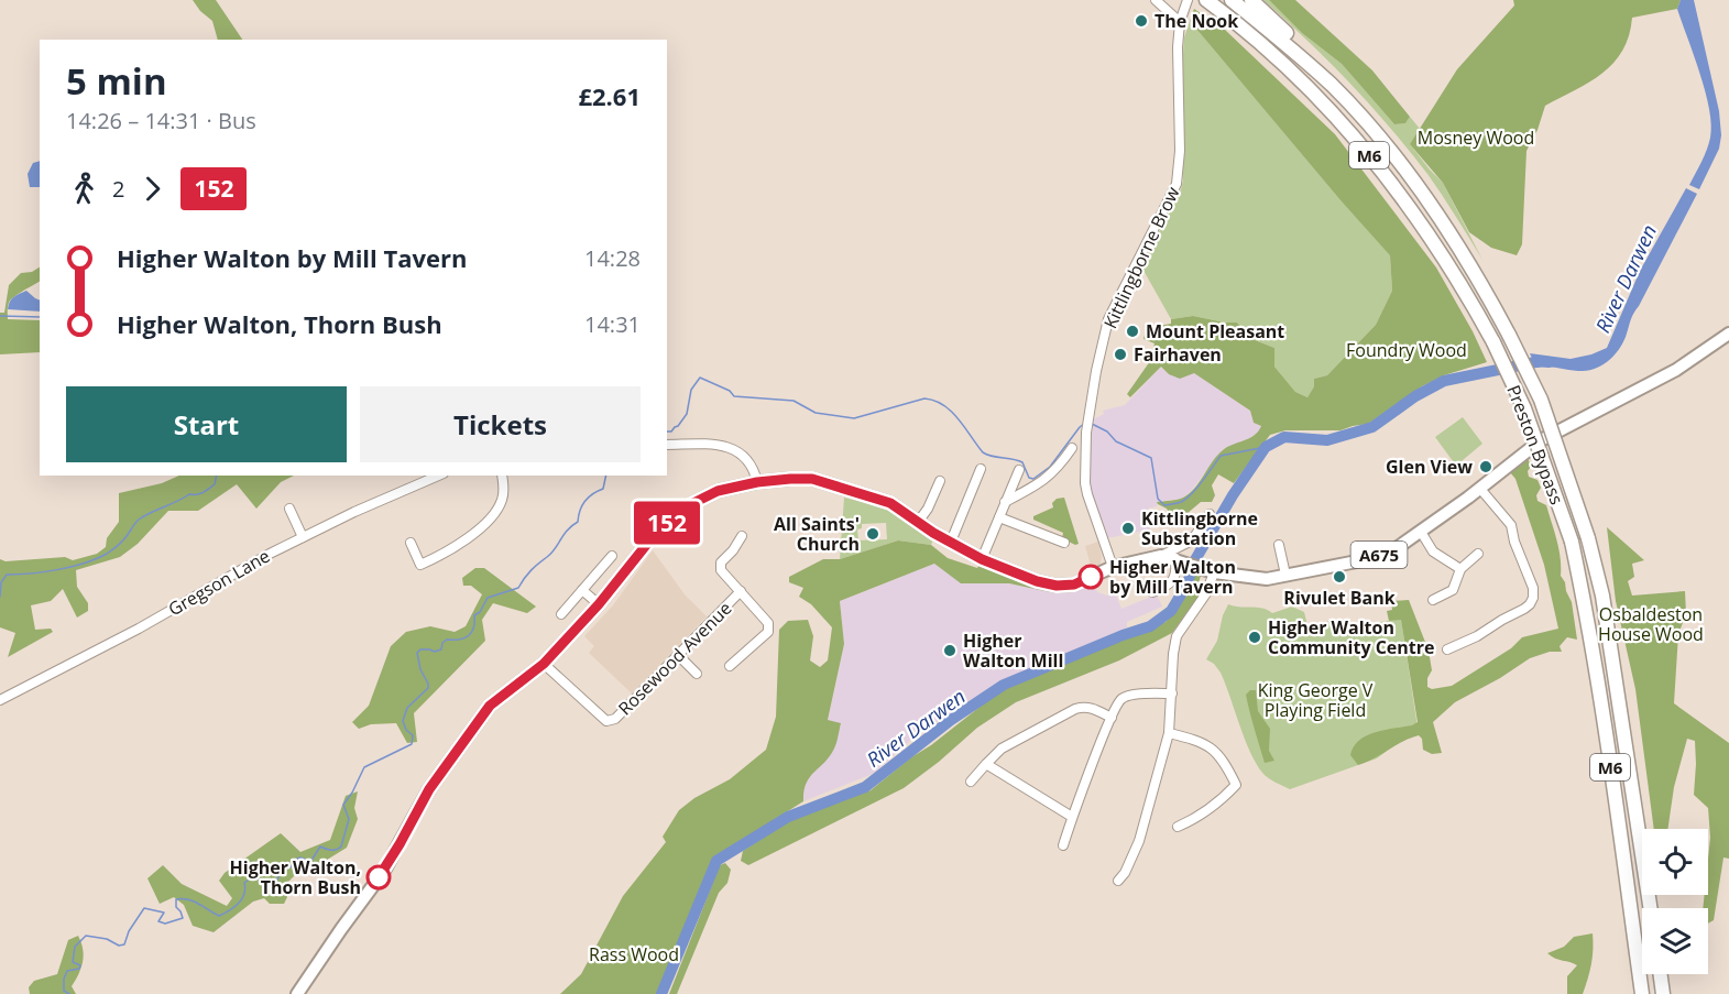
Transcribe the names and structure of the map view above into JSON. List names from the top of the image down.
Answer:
{
  "streets": {
    "highway": ["M6", "Preston Bypass"],
    "main road": ["A675"],
    "street": ["Kittlingborne Brow", "Gregson Lane", "Rosewood Avenue"]
  },
  "crossings": [
    ["M6", "Preston Bypass"],
    ["Kittlingborne Brow", "A675"],
    ["A675", "Rosewood Avenue"]
  ],
  "water": ["River Darwen"],
  "parks": [
    "Mosney Wood",
    "Foundry Wood",
    "Osbaldeston House Wood",
    "King George V Playing Field",
    "Rass Wood"
  ],
  "places": [
    "The Nook",
    "Mount Pleasant",
    "Fairhaven",
    "Glen View",
    "Kittlingborne Substation",
    "All Saints' Church",
    "Higher Walton by Mill Tavern",
    "Rivulet Bank",
    "Higher Walton Community Centre",
    "Higher Walton Mill",
    "Higher Walton, Thorn Bush"
  ],
  "lines": ["bus line 152"],
  "page": {
    "on_map": "152",
    "heading": ["5 min", "14:26 – 14:31 · Bus", "£2.61"],
    "legs": ["2", "152"],
    "list": [
      {
        "name": "Higher Walton by Mill Tavern",
        "value": "14:28"
      },
      {
        "name": "Higher Walton, Thorn Bush",
        "value": "14:31"
      }
    ],
    "buttons": ["Start", "Tickets"]
  }
}
